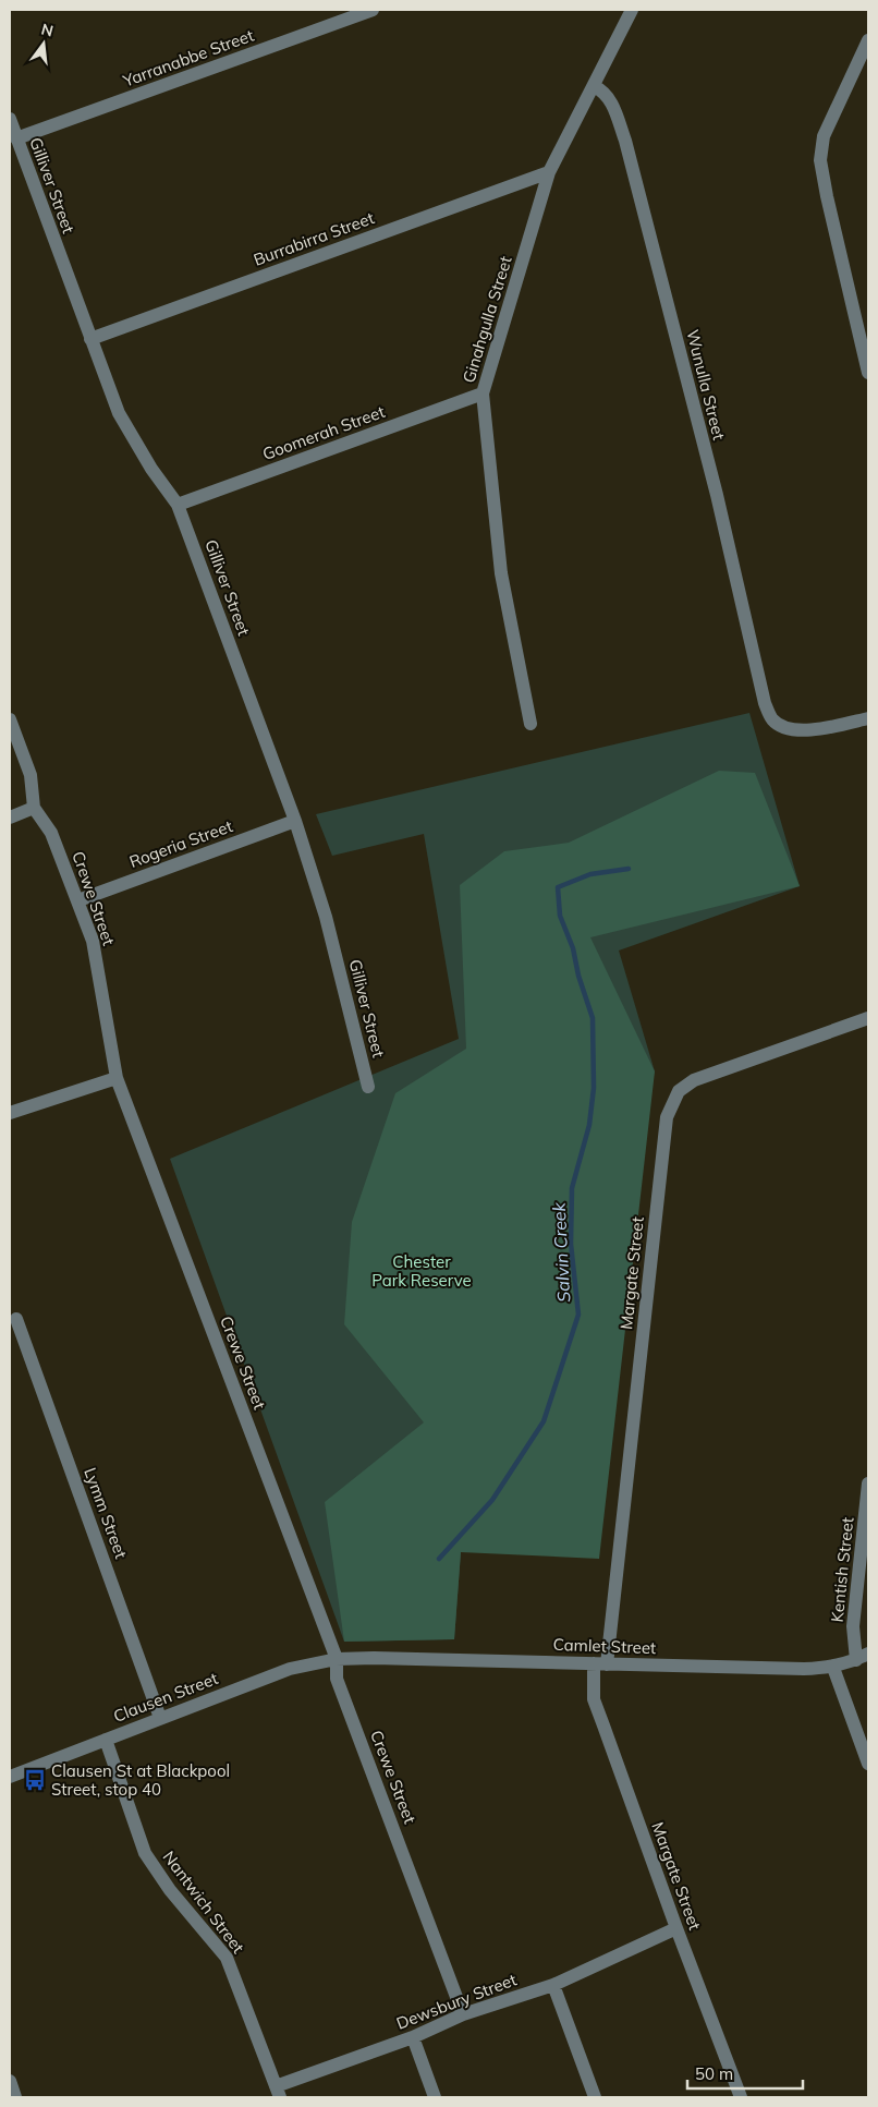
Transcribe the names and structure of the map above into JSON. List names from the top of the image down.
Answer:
{
  "streets": {
    "street": [
      "Yarranabbe Street",
      "Gilliver Street",
      "Burrabirra Street",
      "Ginahgulla Street",
      "Wunulla Street",
      "Goomerah Street",
      "Rogeria Street",
      "Crewe Street",
      "Margate Street",
      "Lymm Street",
      "Kentish Street",
      "Camlet Street",
      "Clausen Street",
      "Nantwich Street",
      "Dewsbury Street"
    ]
  },
  "crossings": [
    ["Yarranabbe Street", "Gilliver Street"],
    ["Gilliver Street", "Burrabirra Street"],
    ["Gilliver Street", "Goomerah Street"],
    ["Gilliver Street", "Rogeria Street"],
    ["Burrabirra Street", "Ginahgulla Street"],
    ["Ginahgulla Street", "Wunulla Street"],
    ["Ginahgulla Street", "Goomerah Street"],
    ["Rogeria Street", "Crewe Street"],
    ["Crewe Street", "Camlet Street"],
    ["Crewe Street", "Clausen Street"],
    ["Crewe Street", "Dewsbury Street"],
    ["Margate Street", "Camlet Street"],
    ["Margate Street", "Dewsbury Street"],
    ["Lymm Street", "Clausen Street"],
    ["Kentish Street", "Camlet Street"],
    ["Camlet Street", "Clausen Street"],
    ["Clausen Street", "Nantwich Street"],
    ["Nantwich Street", "Dewsbury Street"]
  ],
  "water": ["Salvin Creek"],
  "parks": ["Chester Park Reserve"],
  "places": {
    "bus stop": ["Clausen St at Blackpool Street, stop 40"]
  },
  "scale_bar": "50 m",
  "north": "top"
}
